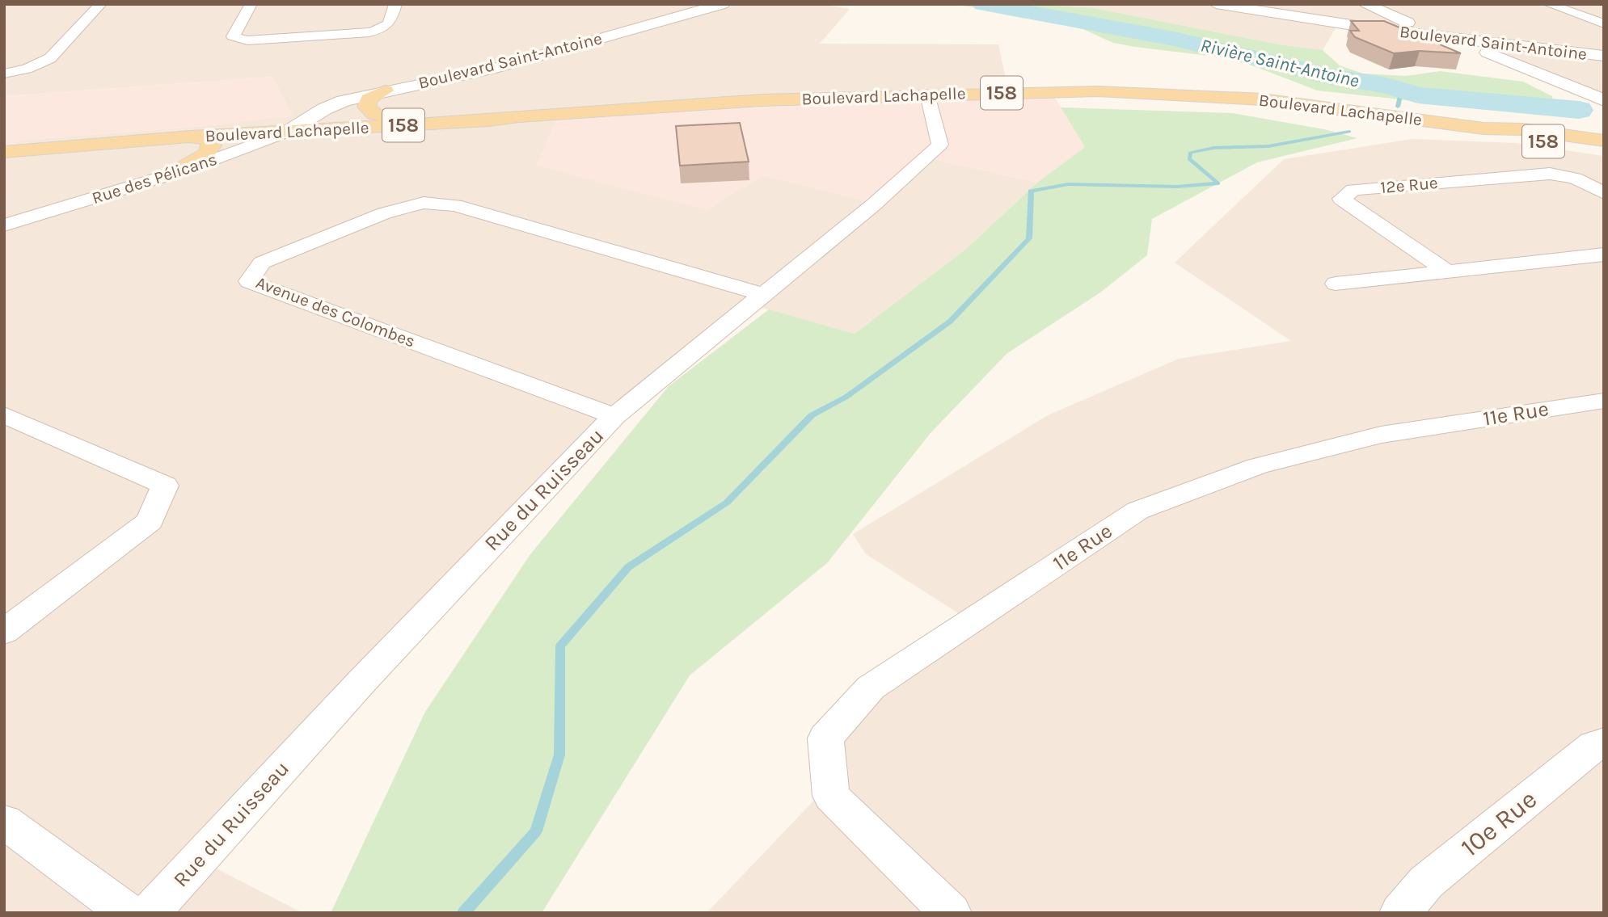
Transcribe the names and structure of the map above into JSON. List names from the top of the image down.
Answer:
{
  "streets": {
    "main road": ["158", "Boulevard Lachapelle"],
    "street": [
      "Boulevard Saint-Antoine",
      "Rue des Pélicans",
      "12e Rue",
      "Avenue des Colombes",
      "11e Rue",
      "Rue du Ruisseau",
      "10e Rue"
    ]
  },
  "crossings": [
    ["Boulevard Saint-Antoine", "Boulevard Lachapelle"],
    ["Boulevard Saint-Antoine", "Rue des Pélicans"],
    ["158", "Boulevard Lachapelle"],
    ["Boulevard Lachapelle", "Rue des Pélicans"],
    ["Boulevard Lachapelle", "Rue du Ruisseau"],
    ["Avenue des Colombes", "Rue du Ruisseau"]
  ],
  "water": ["Rivière Saint-Antoine"]
}
